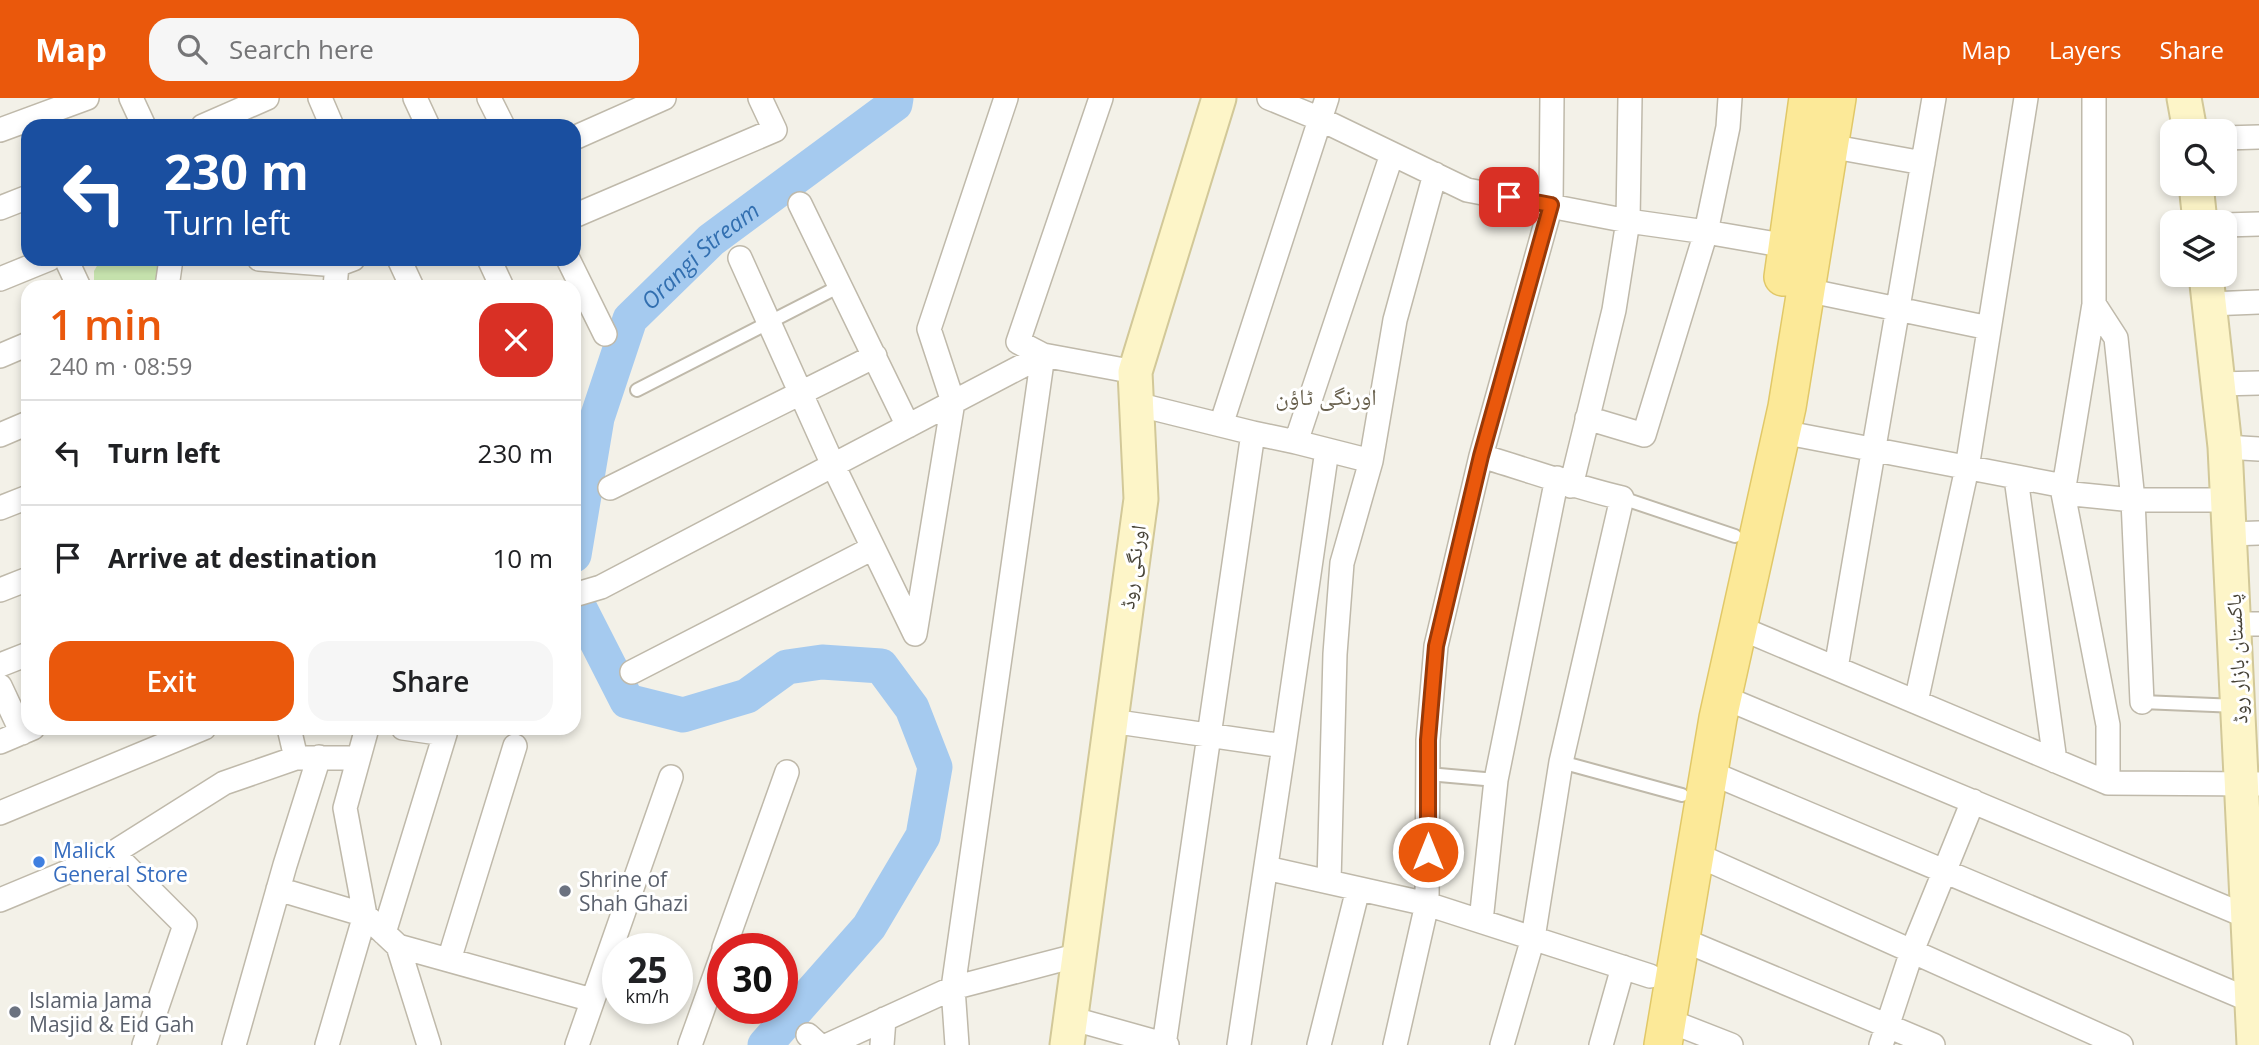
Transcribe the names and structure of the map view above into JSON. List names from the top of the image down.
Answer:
{
  "streets": {
    "street": ["اورنگی روڈ", "پاکستان بازار روڈ"]
  },
  "districts": ["اورنگی ٹاؤن"],
  "water": ["Orangi Stream"],
  "places": ["Malick General Store", "Shrine of Shah Ghazi", "Islamia Jama Masjid & Eid Gah"],
  "page": {
    "header": "Map",
    "search": "Search here",
    "nav": ["Map", "Layers", "Share"],
    "turn": ["230 m", "Turn left"],
    "heading": ["1 min", "240 m · 08:59"],
    "list": [
      {
        "name": "Turn left",
        "value": "230 m"
      },
      {
        "name": "Arrive at destination",
        "value": "10 m"
      }
    ],
    "buttons": ["Exit", "Share"],
    "speed": "25 km/h",
    "limit": "30"
  }
}
